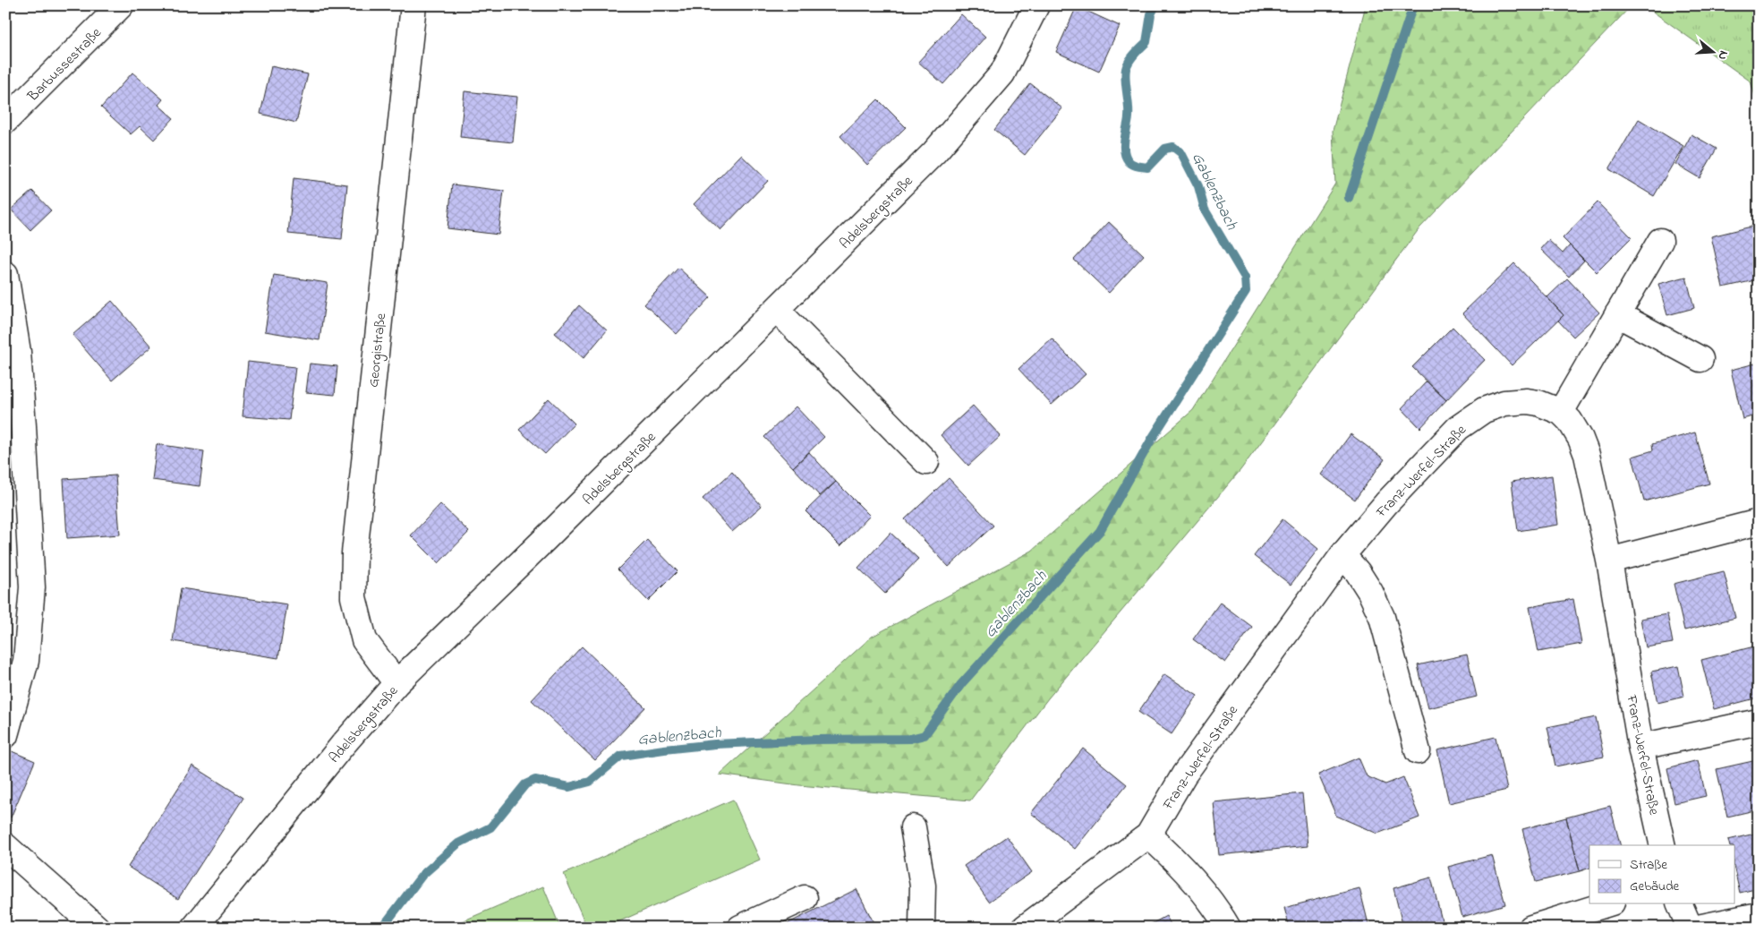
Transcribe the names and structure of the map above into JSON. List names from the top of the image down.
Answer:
{
  "streets": {
    "street": [
      "Barbussestraße",
      "Adelsbergstraße",
      "Georgistraße",
      "Franz-Werfel-Straße"
    ]
  },
  "crossings": [
    ["Adelsbergstraße", "Georgistraße"]
  ],
  "water": ["Gablenzbach"],
  "legend": ["Straße", "Gebäude"],
  "north": "right"
}
